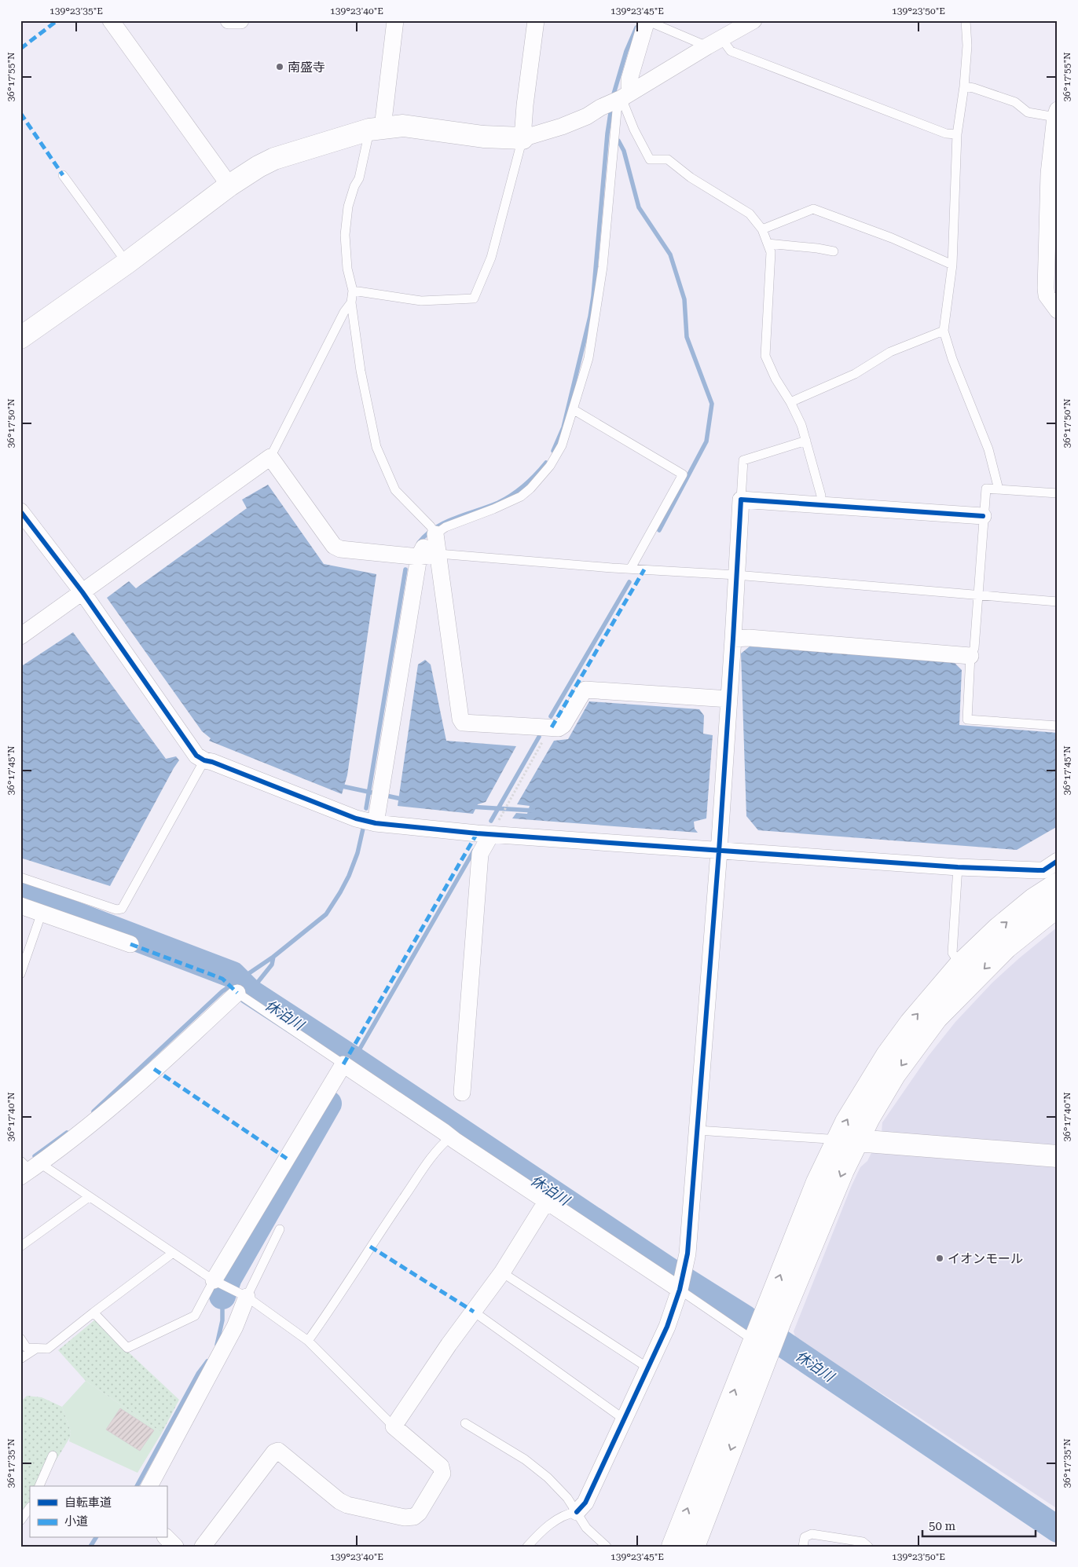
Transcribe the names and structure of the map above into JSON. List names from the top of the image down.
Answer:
{
  "water": ["休泊川"],
  "places": ["南盛寺", "イオンモール"],
  "legend": ["自転車道", "小道"],
  "scale_bar": "50 m",
  "coordinates": [
    "139°23'35\"E",
    "139°23'40\"E",
    "139°23'45\"E",
    "139°23'50\"E",
    "36°17'55\"N",
    "36°17'50\"N",
    "36°17'45\"N",
    "36°17'40\"N",
    "36°17'35\"N"
  ]
}
